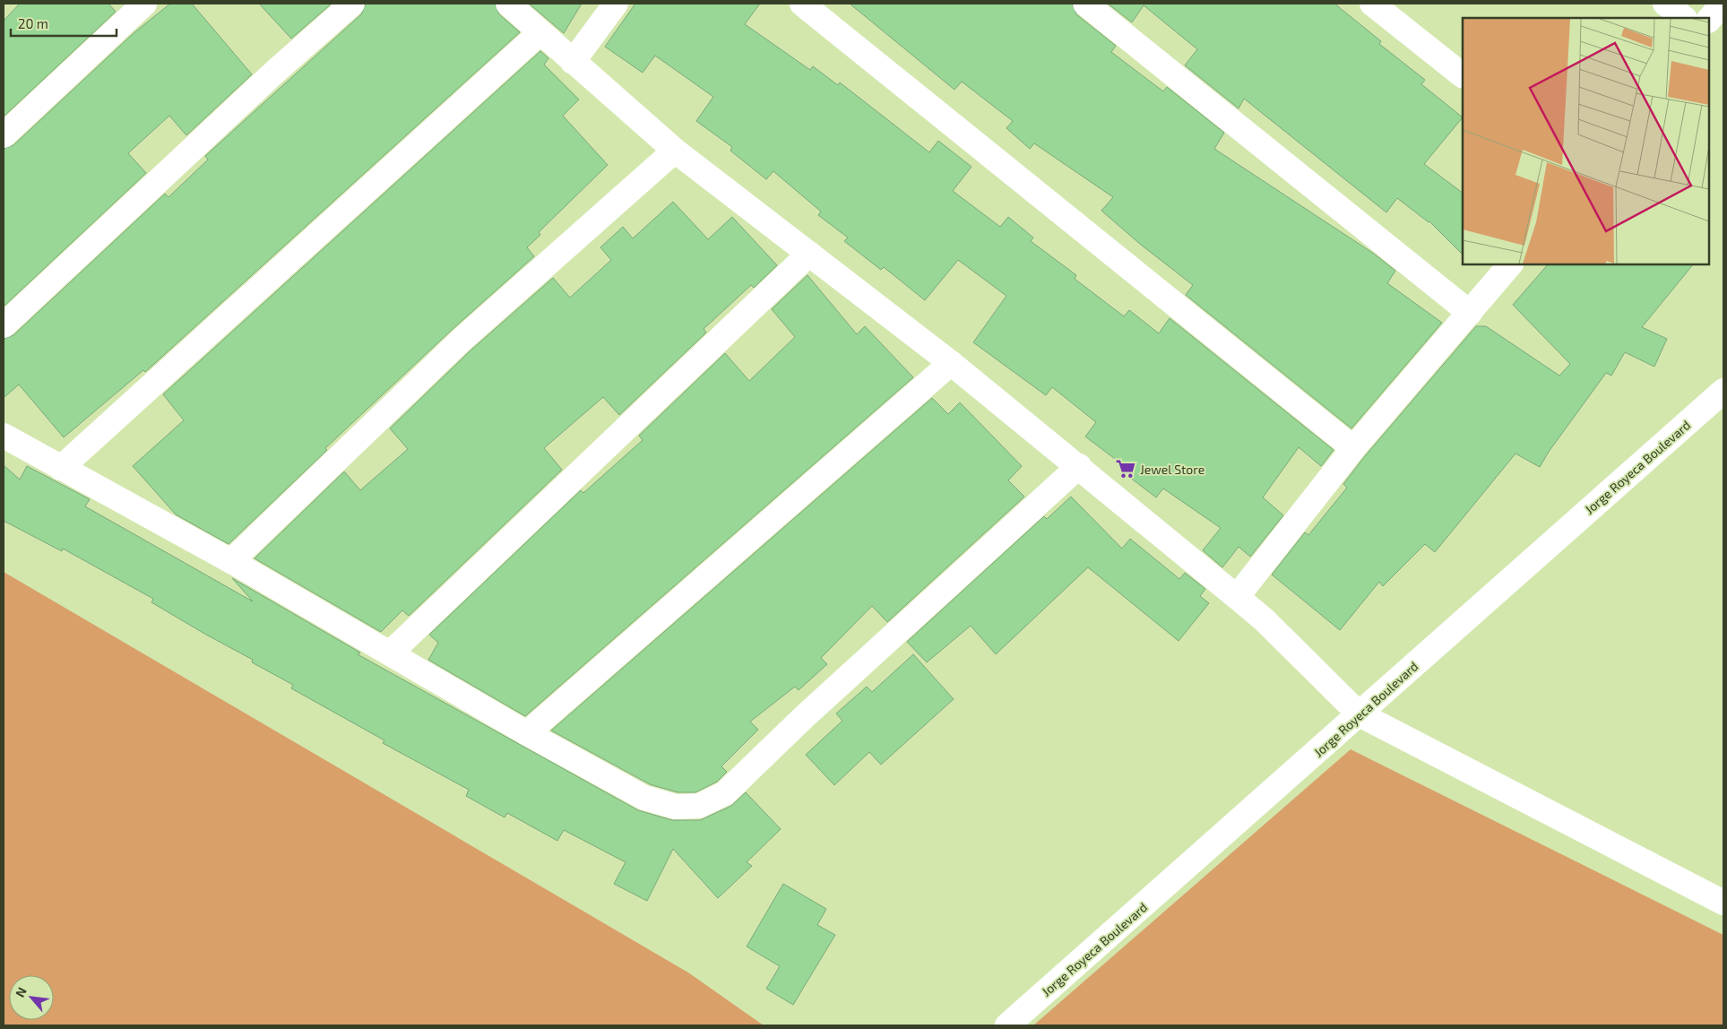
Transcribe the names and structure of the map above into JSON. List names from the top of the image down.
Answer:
{
  "streets": {
    "street": ["Jorge Royeca Boulevard"]
  },
  "places": {
    "supermarket": ["Jewel Store"]
  },
  "scale_bar": "20 m",
  "north": "top left"
}
